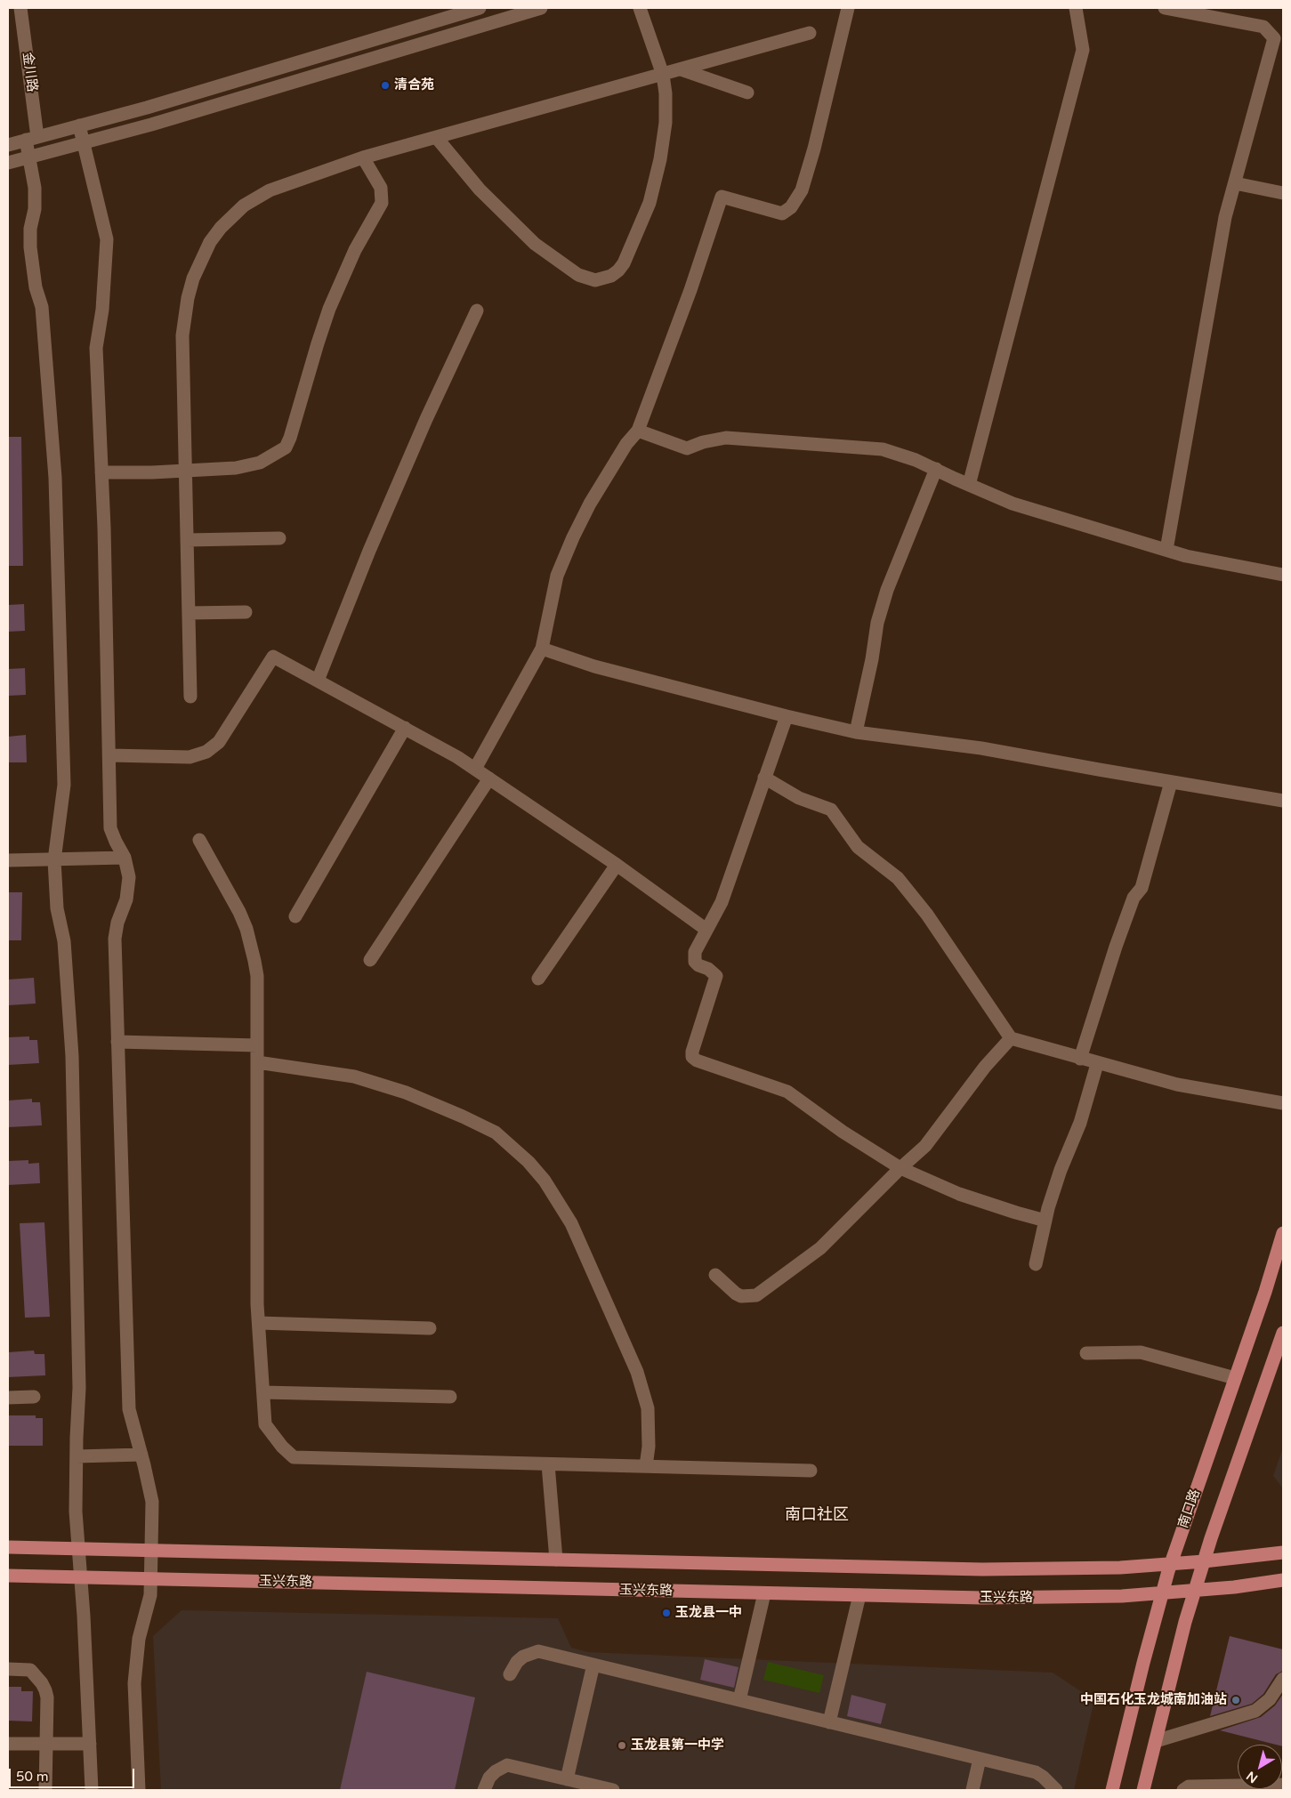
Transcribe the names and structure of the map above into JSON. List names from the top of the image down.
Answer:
{
  "streets": {
    "main road": ["南口路", "玉兴东路"],
    "street": ["金川路"]
  },
  "crossings": [
    ["金川路", "玉兴东路"],
    ["南口路", "玉兴东路"]
  ],
  "districts": ["南口社区"],
  "places": [
    "清合苑",
    "玉龙县一中",
    "中国石化玉龙城南加油站",
    "玉龙县第一中学"
  ],
  "scale_bar": "50 m",
  "north": "bottom left"
}
